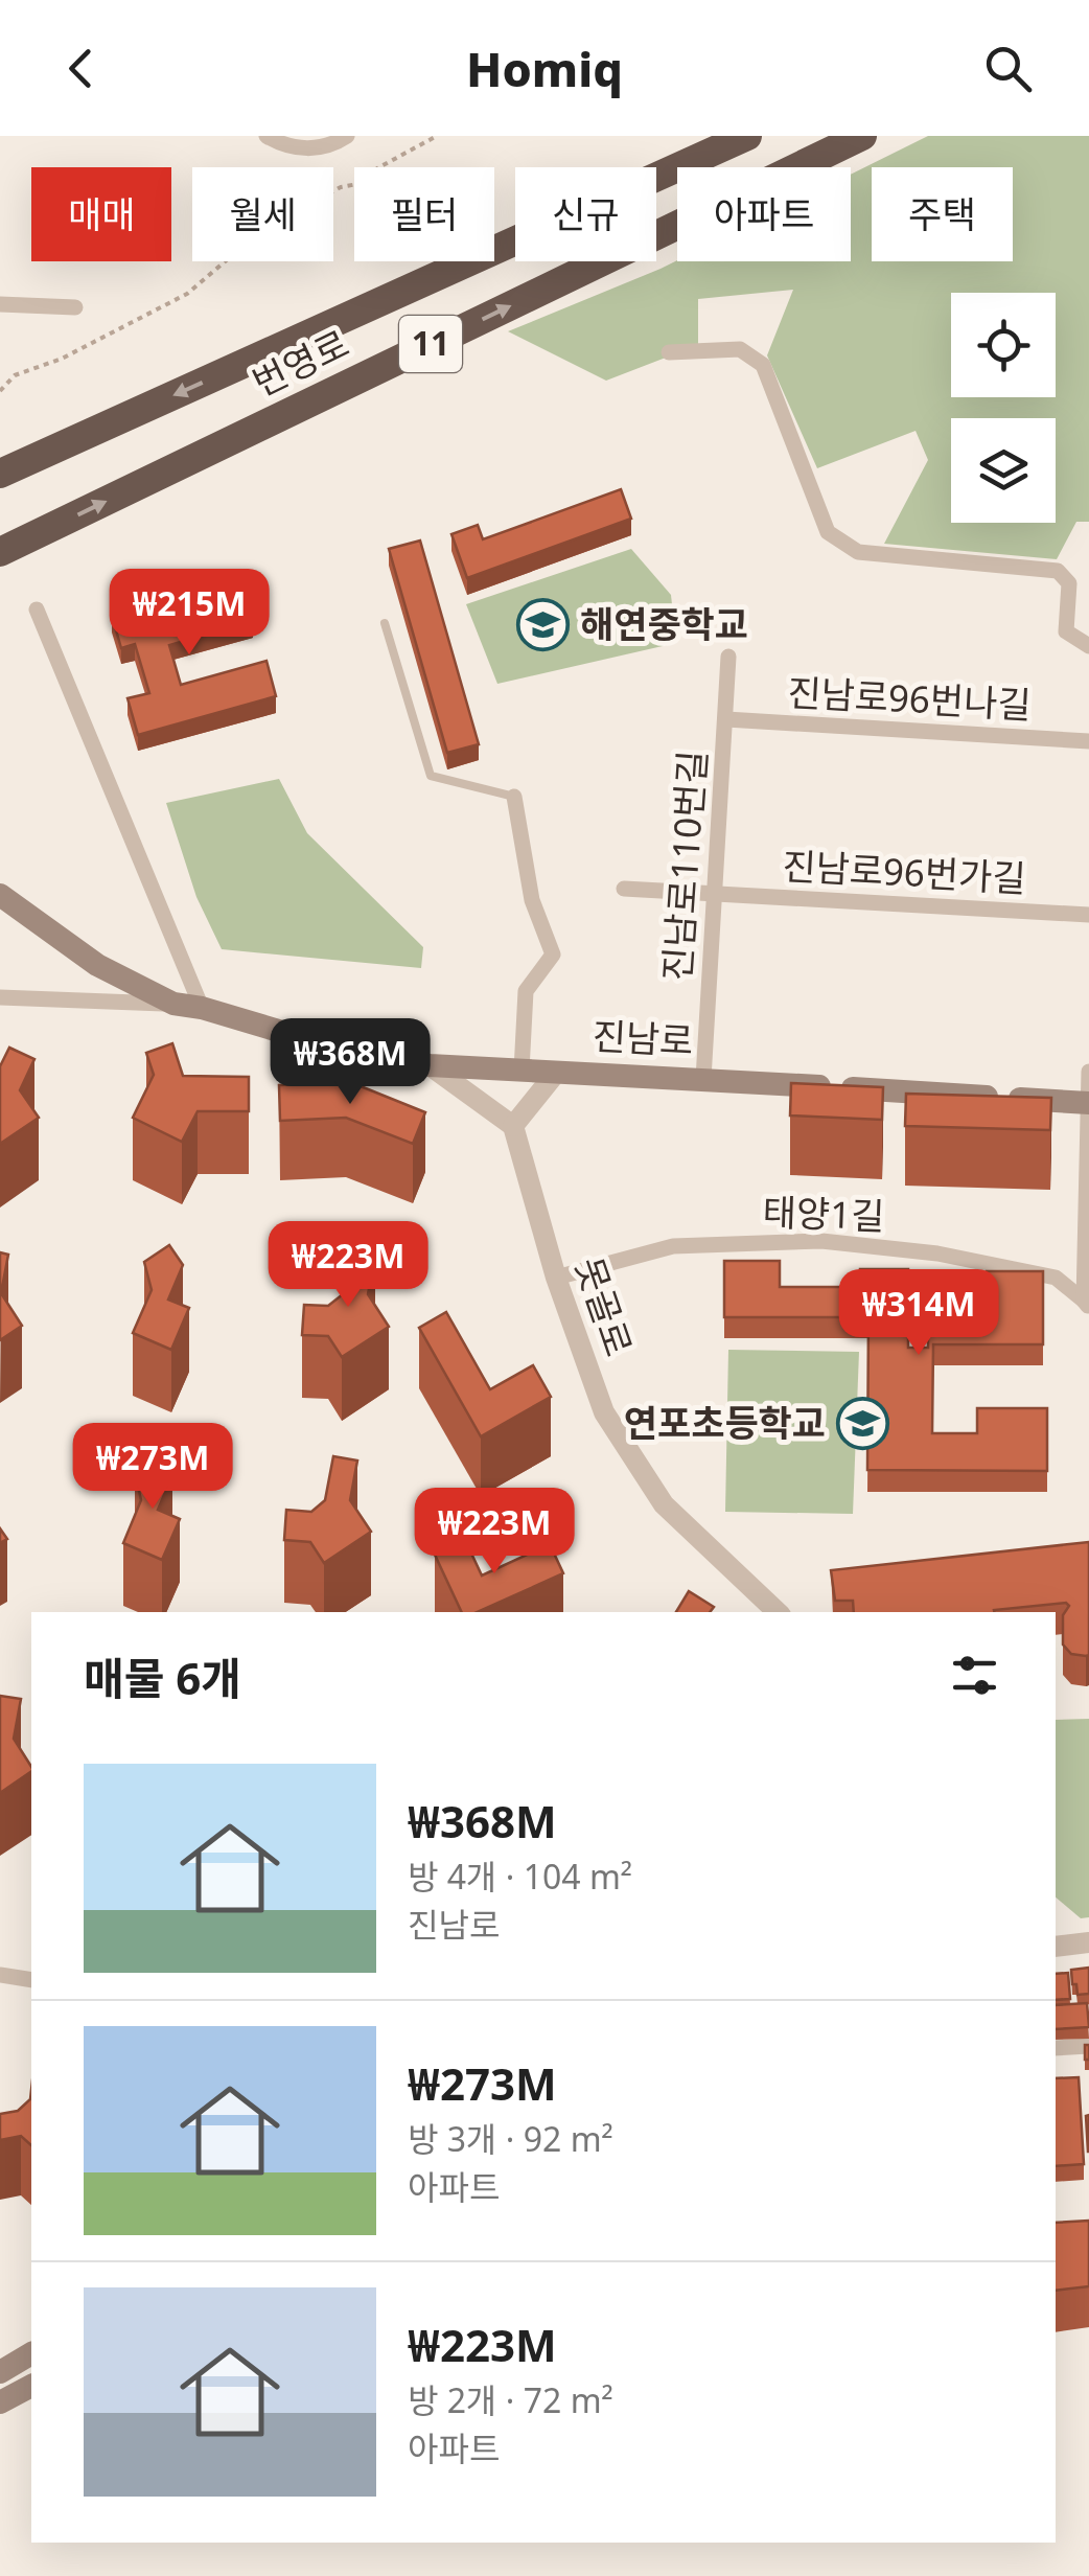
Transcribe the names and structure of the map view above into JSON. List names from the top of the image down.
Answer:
{
  "streets": {
    "highway": ["11", "번영로"],
    "main road": ["진남로"],
    "street": [
      "진남로96번나길",
      "진남로110번길",
      "진남로96번가길",
      "태양1길",
      "못골로"
    ]
  },
  "crossings": [
    ["진남로96번나길", "진남로110번길"],
    ["진남로110번길", "진남로96번가길"],
    ["진남로110번길", "진남로"],
    ["태양1길", "못골로"]
  ],
  "places": {
    "school or university": ["해연중학교", "연포초등학교"]
  },
  "page": {
    "header": "Homiq",
    "chip": [
      "매매",
      "월세",
      "필터",
      "신규",
      "아파트",
      "주택"
    ],
    "price": [
      "₩215M",
      "₩368M",
      "₩223M",
      "₩314M",
      "₩273M",
      "₩223M"
    ],
    "heading": "매물 6개",
    "list": [
      {
        "name": "₩368M",
        "note": "방 4개 · 104 m² · 진남로"
      },
      {
        "name": "₩273M",
        "note": "방 3개 · 92 m² · 아파트"
      },
      {
        "name": "₩223M",
        "note": "방 2개 · 72 m² · 아파트"
      }
    ]
  }
}
